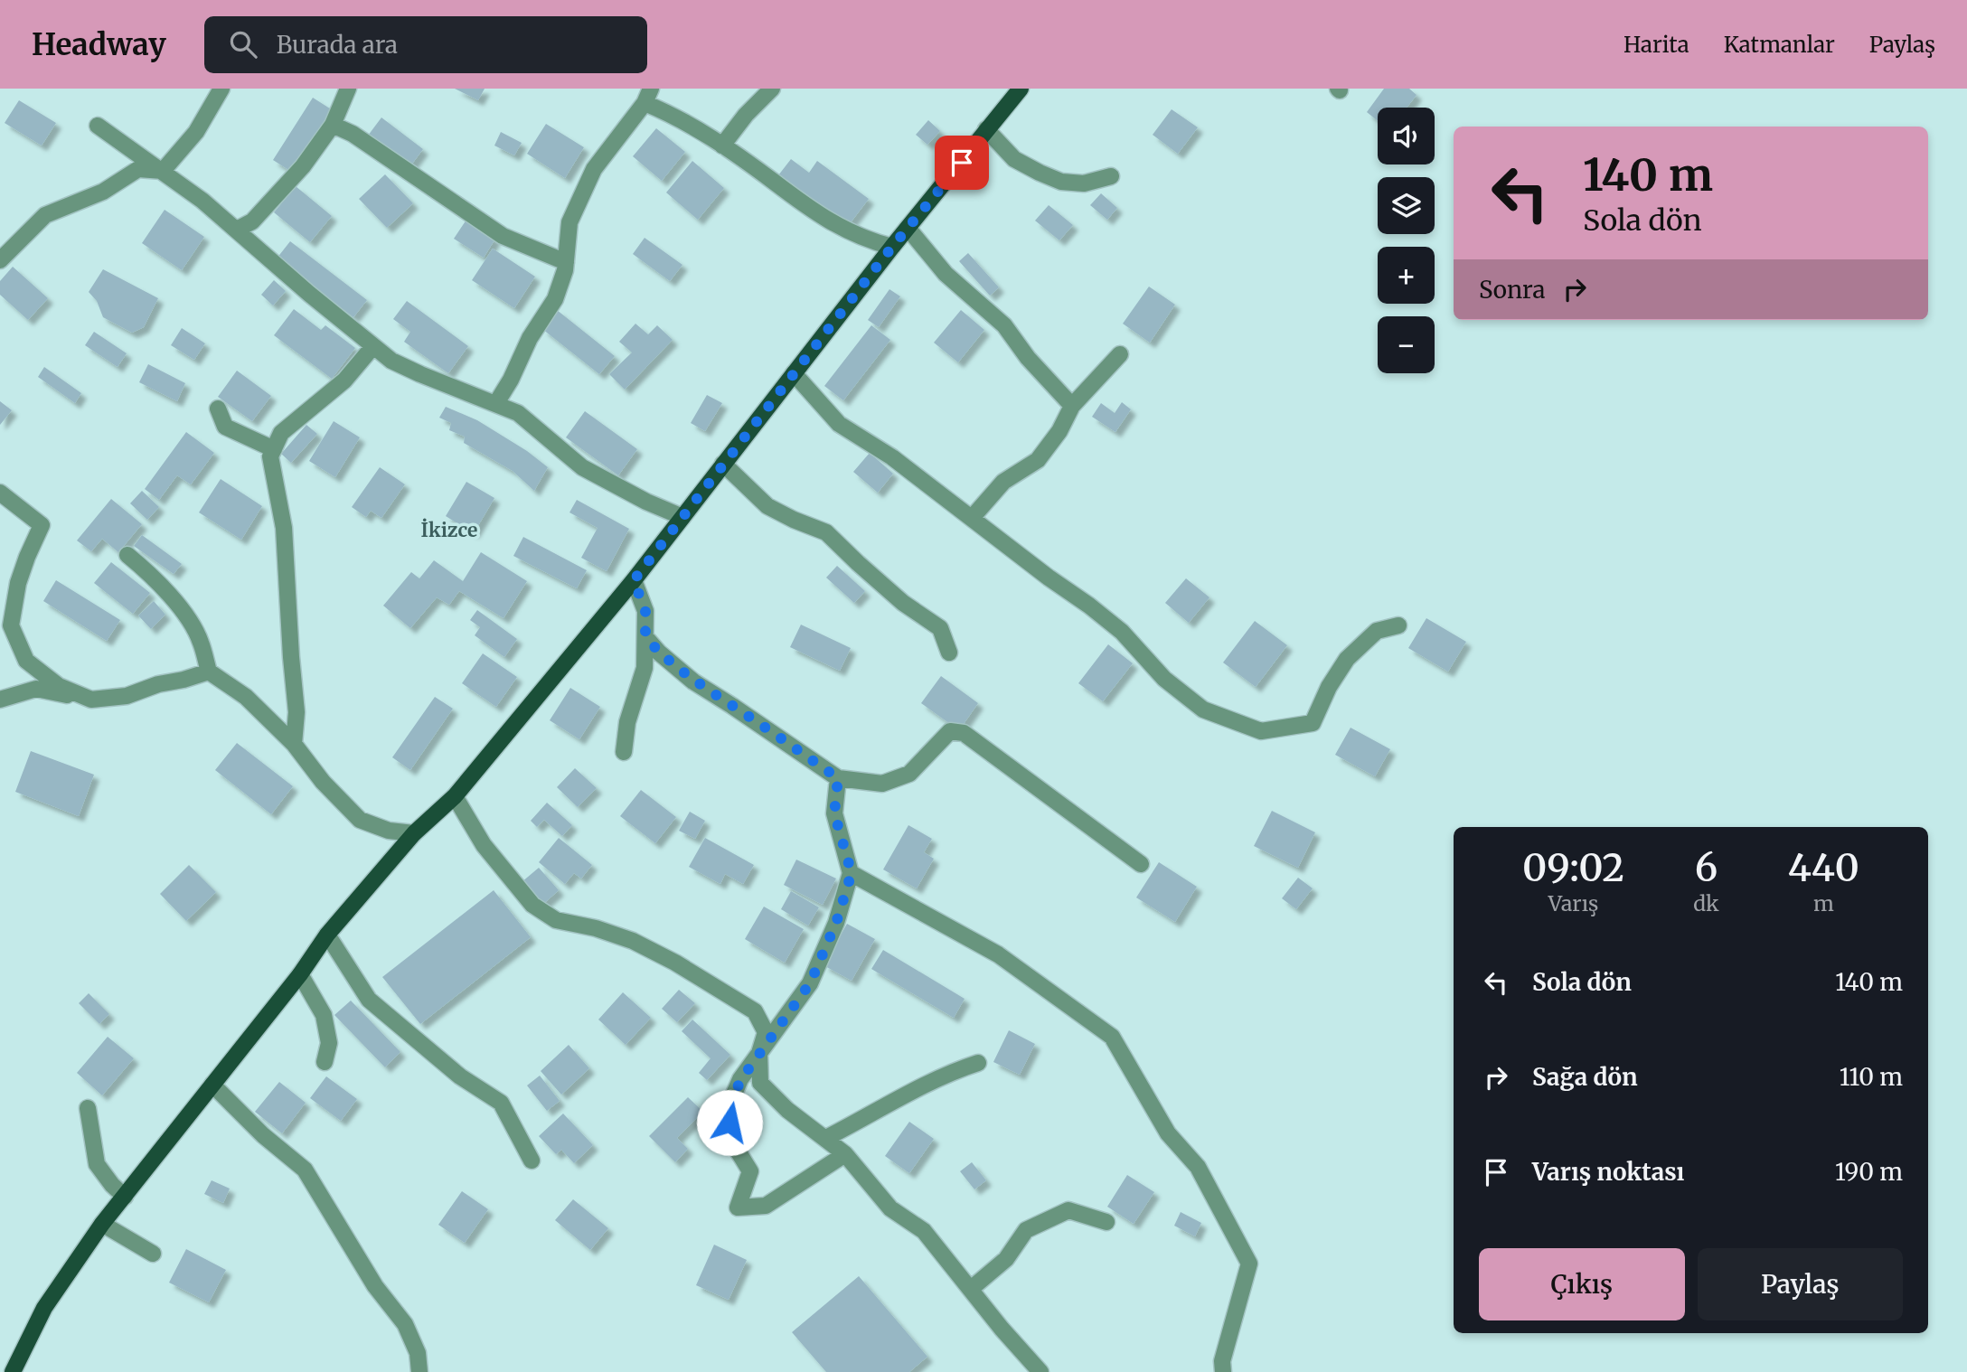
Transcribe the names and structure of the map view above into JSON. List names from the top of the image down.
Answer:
{
  "districts": ["İkizce"],
  "page": {
    "header": "Headway",
    "search": "Burada ara",
    "nav": ["Harita", "Katmanlar", "Paylaş"],
    "map_buttons": ["+", "−"],
    "turn": ["140 m", "Sola dön"],
    "then": "Sonra",
    "eta": [
      "09:02",
      "Varış",
      "6",
      "dk",
      "440",
      "m"
    ],
    "list": [
      {
        "name": "Sola dön",
        "value": "140 m"
      },
      {
        "name": "Sağa dön",
        "value": "110 m"
      },
      {
        "name": "Varış noktası",
        "value": "190 m"
      }
    ],
    "buttons": ["Çıkış", "Paylaş"]
  }
}
